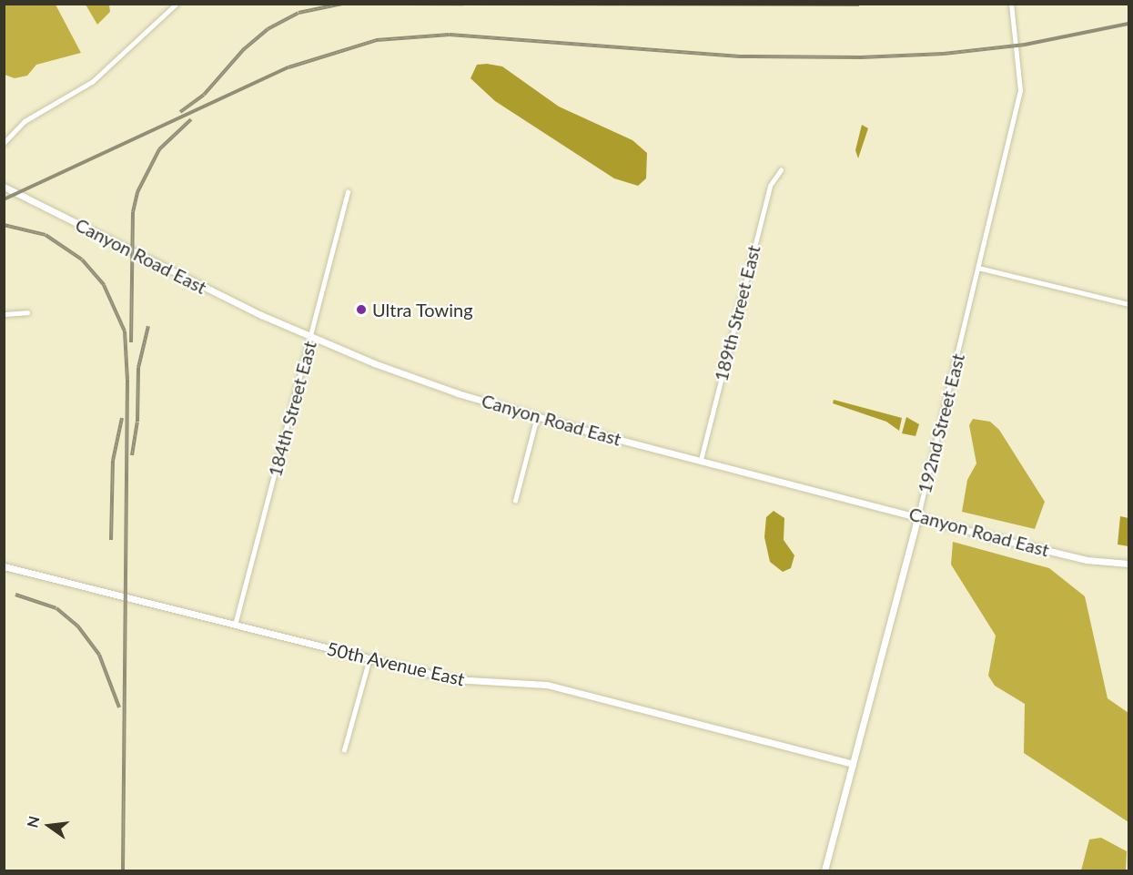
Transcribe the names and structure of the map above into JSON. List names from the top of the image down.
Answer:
{
  "streets": {
    "street": [
      "Canyon Road East",
      "189th Street East",
      "184th Street East",
      "192nd Street East",
      "50th Avenue East"
    ]
  },
  "crossings": [
    ["Canyon Road East", "189th Street East"],
    ["Canyon Road East", "184th Street East"],
    ["Canyon Road East", "192nd Street East"],
    ["184th Street East", "50th Avenue East"],
    ["192nd Street East", "50th Avenue East"]
  ],
  "places": ["Ultra Towing"],
  "north": "left"
}
